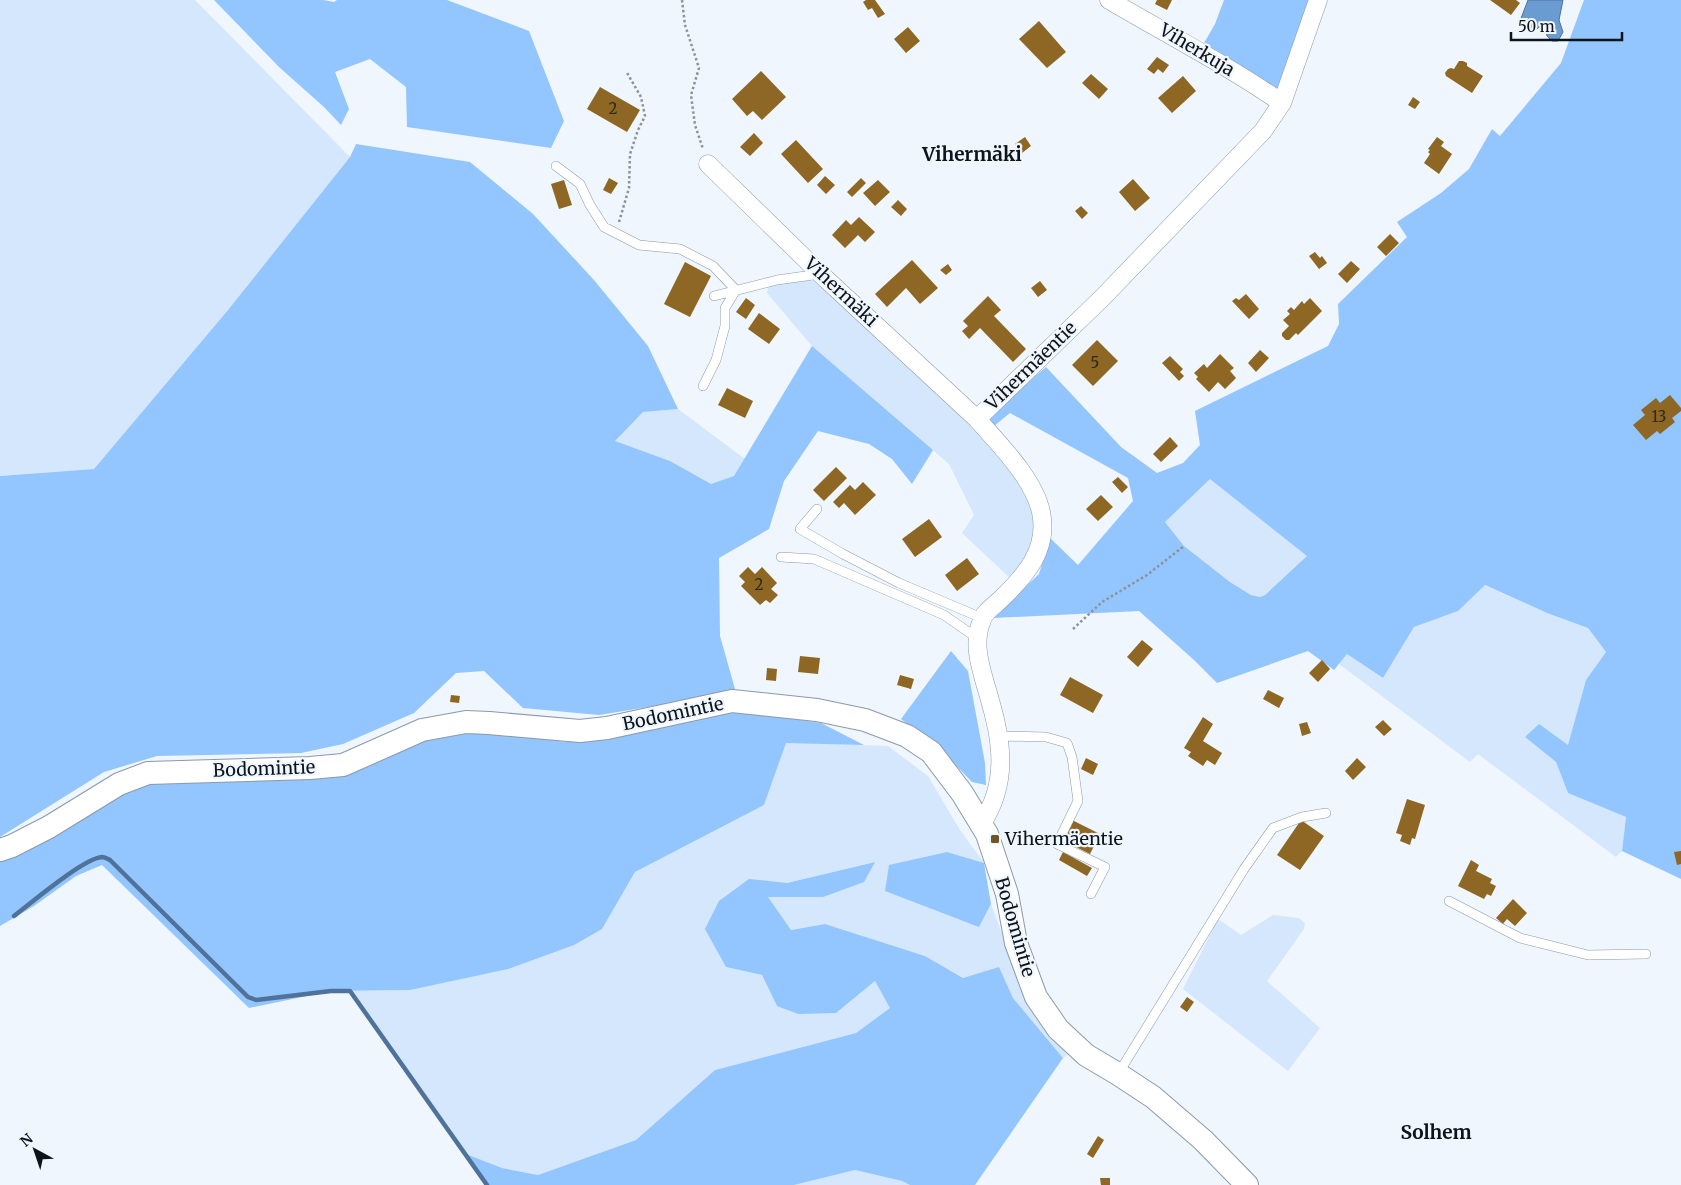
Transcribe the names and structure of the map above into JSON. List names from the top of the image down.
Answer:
{
  "streets": {
    "street": [
      "Viherkuja",
      "Vihermäki",
      "Vihermäentie",
      "Bodomintie"
    ]
  },
  "crossings": [
    ["Viherkuja", "Vihermäentie"],
    ["Vihermäki", "Vihermäentie"]
  ],
  "districts": ["Vihermäki", "Solhem"],
  "places": {
    "transit": ["Vihermäentie"]
  },
  "house_numbers": [
    "2",
    "5",
    "13",
    "2"
  ],
  "scale_bar": "50 m",
  "north": "top left"
}
